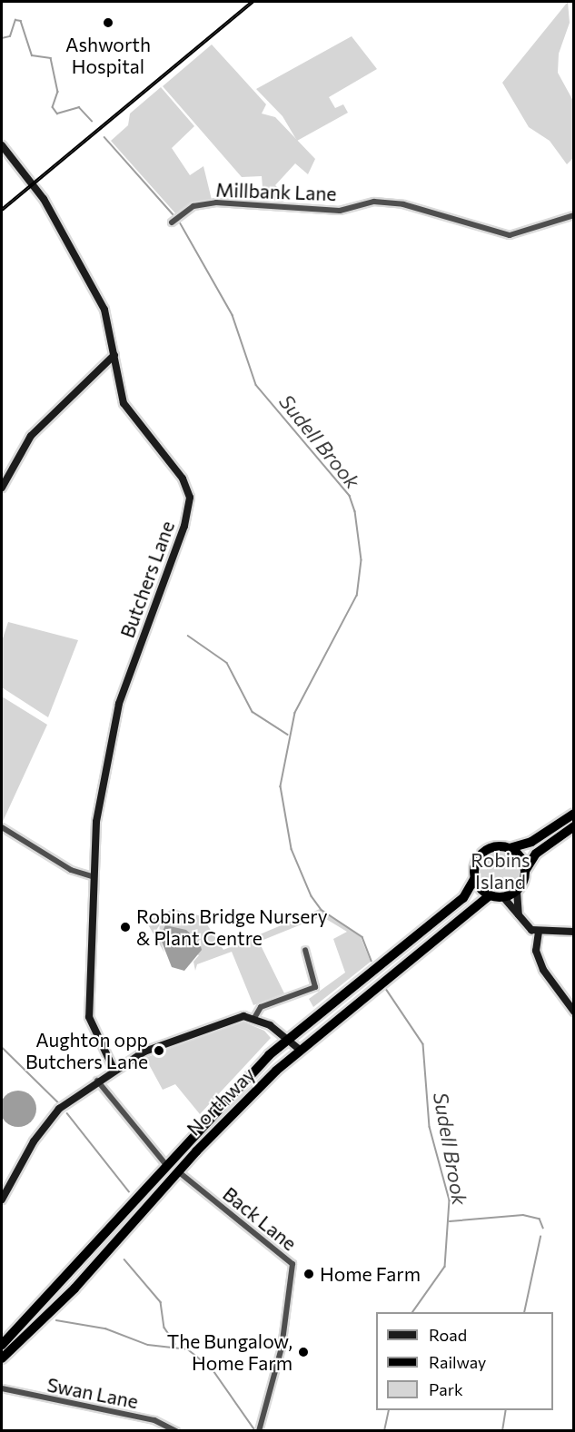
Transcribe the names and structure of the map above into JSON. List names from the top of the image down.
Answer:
{
  "streets": {
    "highway": ["Northway"],
    "street": [
      "Millbank Lane",
      "Butchers Lane",
      "Back Lane",
      "Swan Lane"
    ]
  },
  "crossings": [
    ["Northway", "Back Lane"]
  ],
  "water": ["Sudell Brook"],
  "parks": ["Robins Island"],
  "places": [
    "Ashworth Hospital",
    "Robins Bridge Nursery & Plant Centre",
    "Aughton opp Butchers Lane",
    "Home Farm",
    "The Bungalow, Home Farm"
  ],
  "legend": ["Road", "Railway", "Park"]
}
